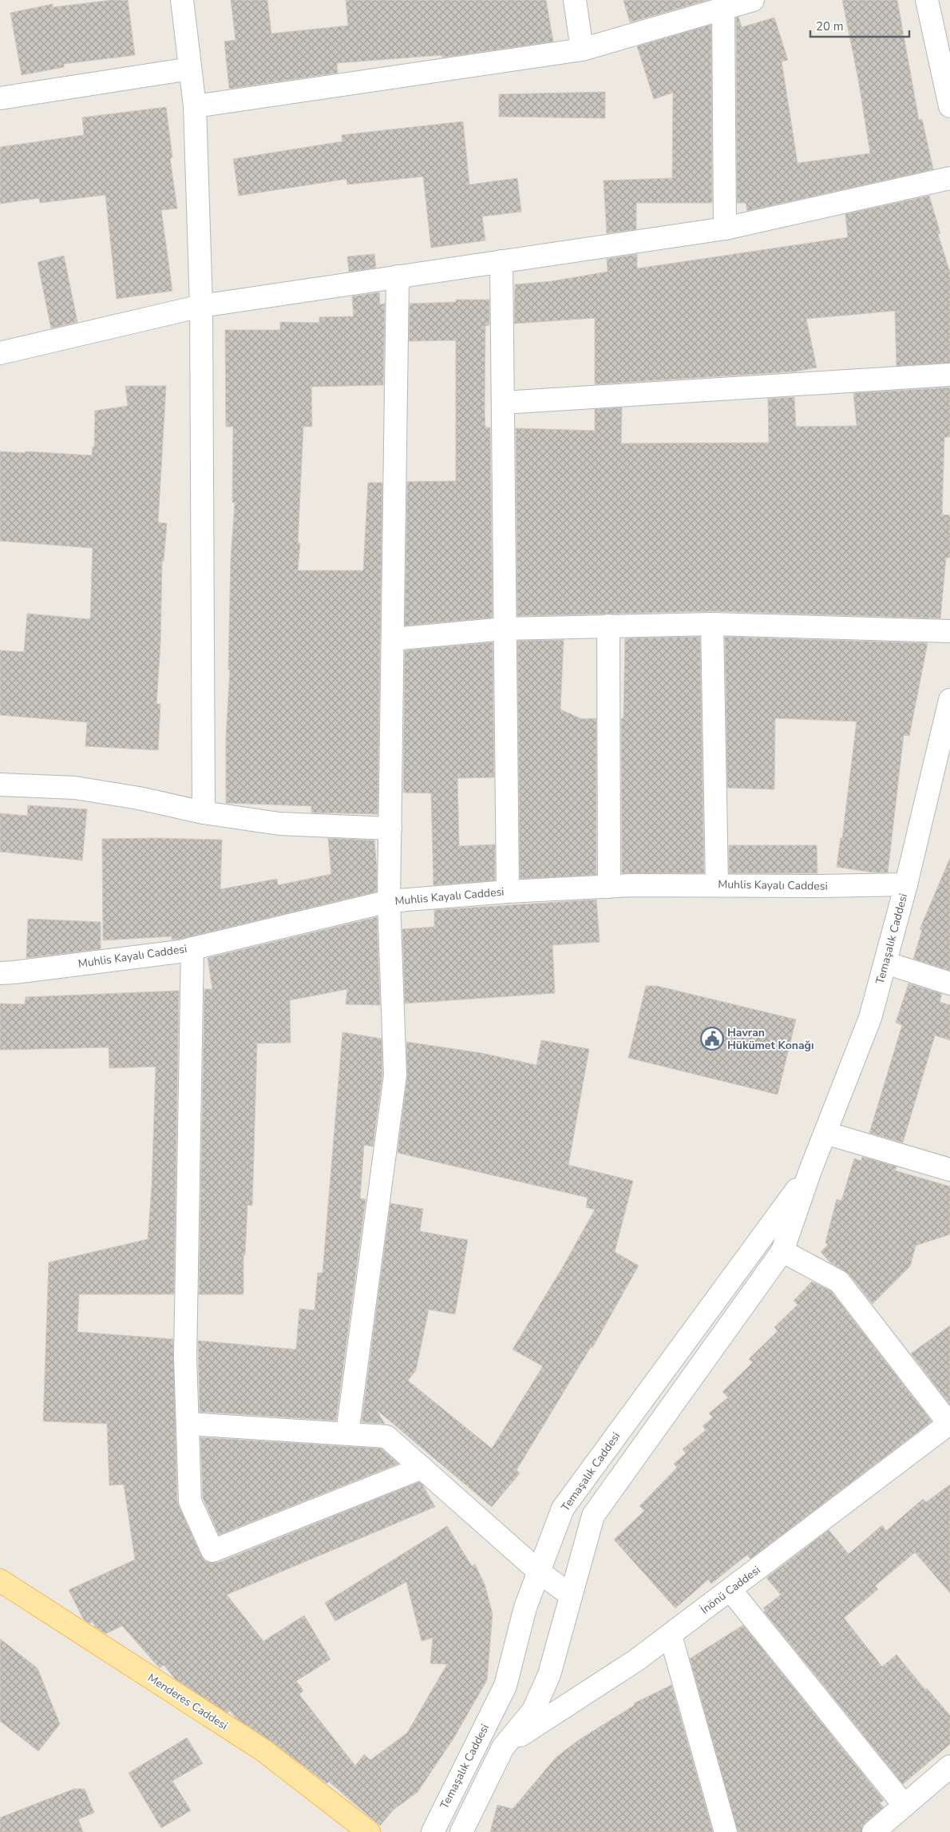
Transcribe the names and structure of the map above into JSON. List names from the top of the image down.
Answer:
{
  "streets": {
    "main road": ["Menderes Caddesi"],
    "street": ["Muhlis Kayalı Caddesi", "Temaşalık Caddesi", "İnönü Caddesi"]
  },
  "crossings": [
    ["Muhlis Kayalı Caddesi", "Temaşalık Caddesi"],
    ["Temaşalık Caddesi", "İnönü Caddesi"]
  ],
  "places": {
    "public building": ["Havran Hükümet Konağı"]
  },
  "scale_bar": "20 m"
}
